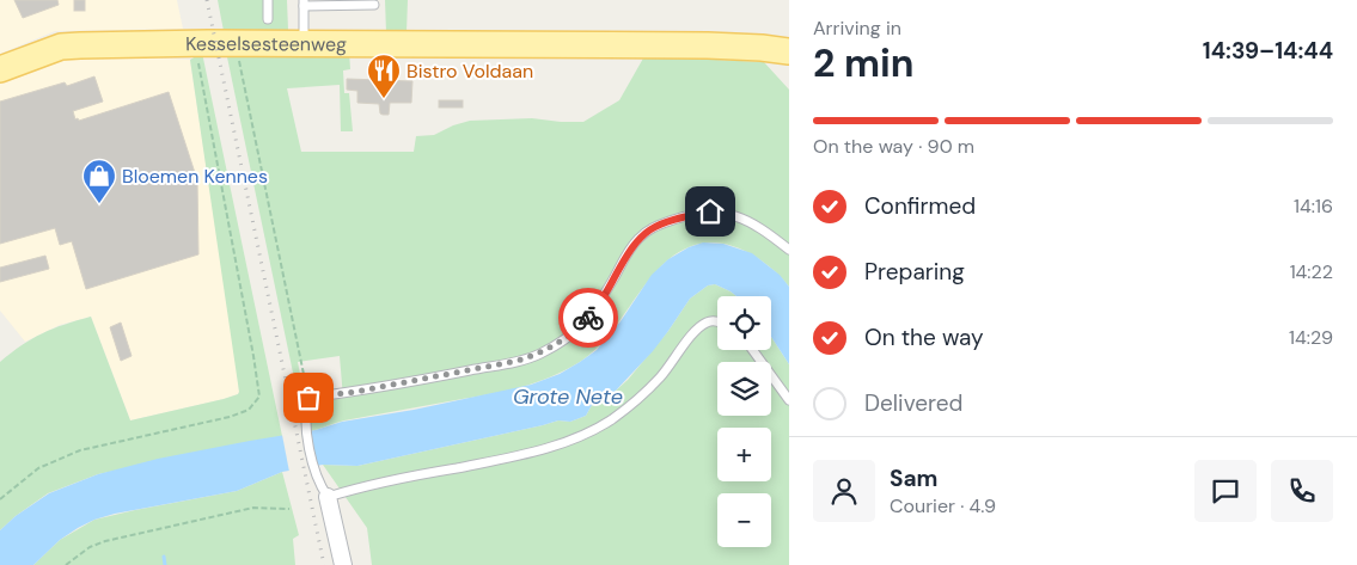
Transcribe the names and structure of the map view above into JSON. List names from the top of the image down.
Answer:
{
  "streets": {
    "main road": ["Kesselsesteenweg"]
  },
  "water": ["Grote Nete"],
  "places": {
    "restaurant": ["Bistro Voldaan"],
    "shop": ["Bloemen Kennes"]
  },
  "page": {
    "heading": ["2 min", "Arriving in", "14:39–14:44"],
    "panel": ["Sam", "Courier · 4.9"],
    "bar": "On the way · 90 m",
    "list": [
      ["Confirmed", "14:16"],
      ["Preparing", "14:22"],
      ["On the way", "14:29"],
      "Delivered"
    ],
    "map_buttons": ["+", "−"]
  }
}
